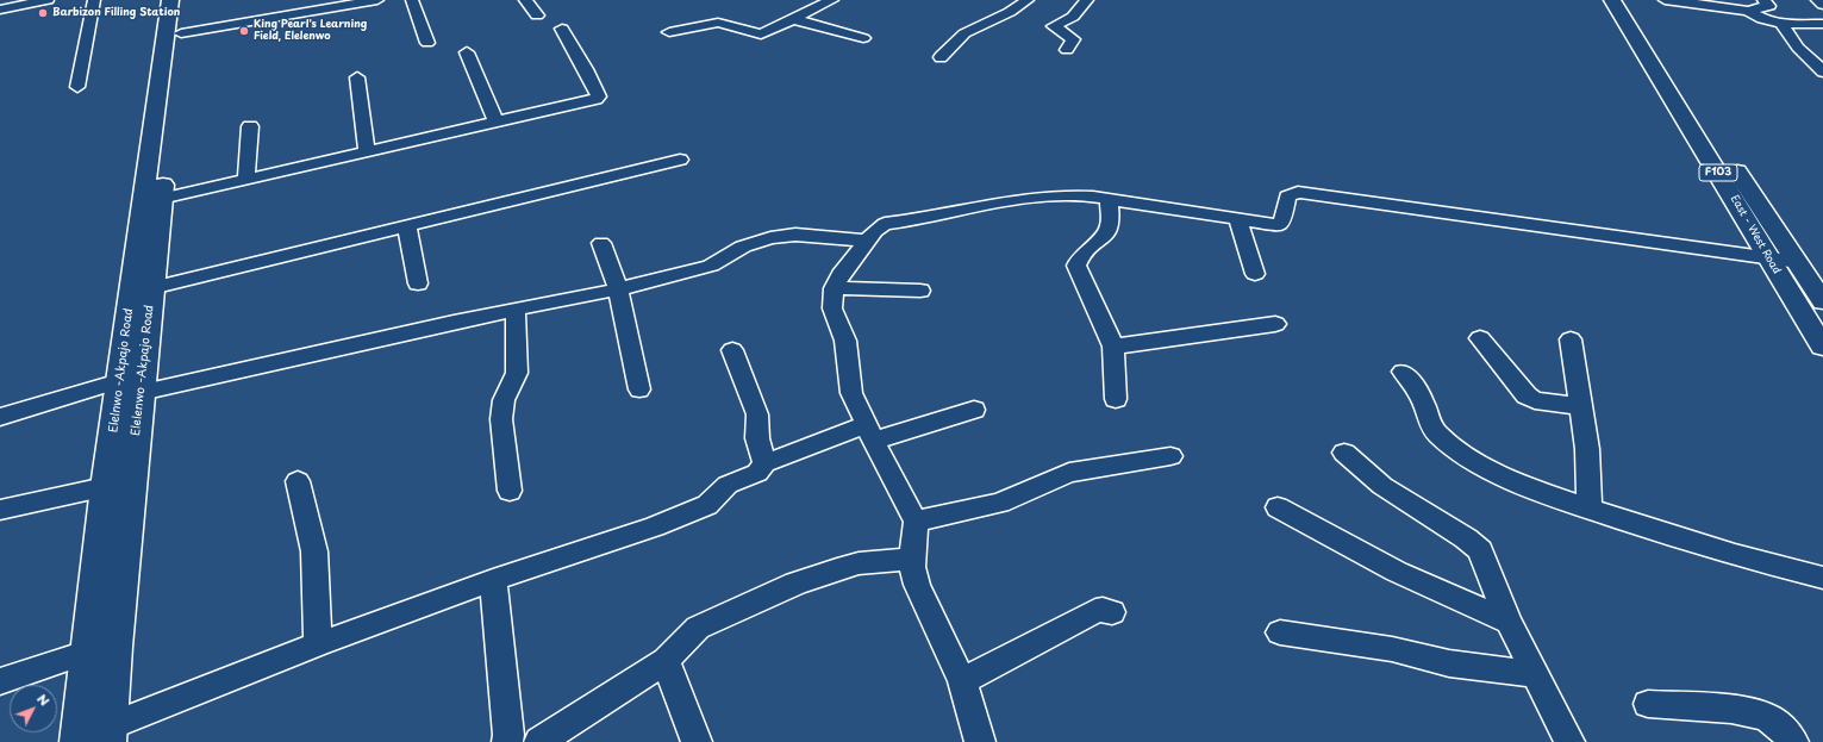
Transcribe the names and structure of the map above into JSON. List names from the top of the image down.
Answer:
{
  "streets": {
    "main road": [
      "F103",
      "East - West Road",
      "Elelnwo -Akpajo Road",
      "Elelenwo -Akpajo Road"
    ]
  },
  "crossings": [
    ["Elelnwo -Akpajo Road", "Elelenwo -Akpajo Road"]
  ],
  "places": ["Barbizon Filling Station", "King Pearl's Learning Field, Elelenwo"],
  "north": "top right"
}
